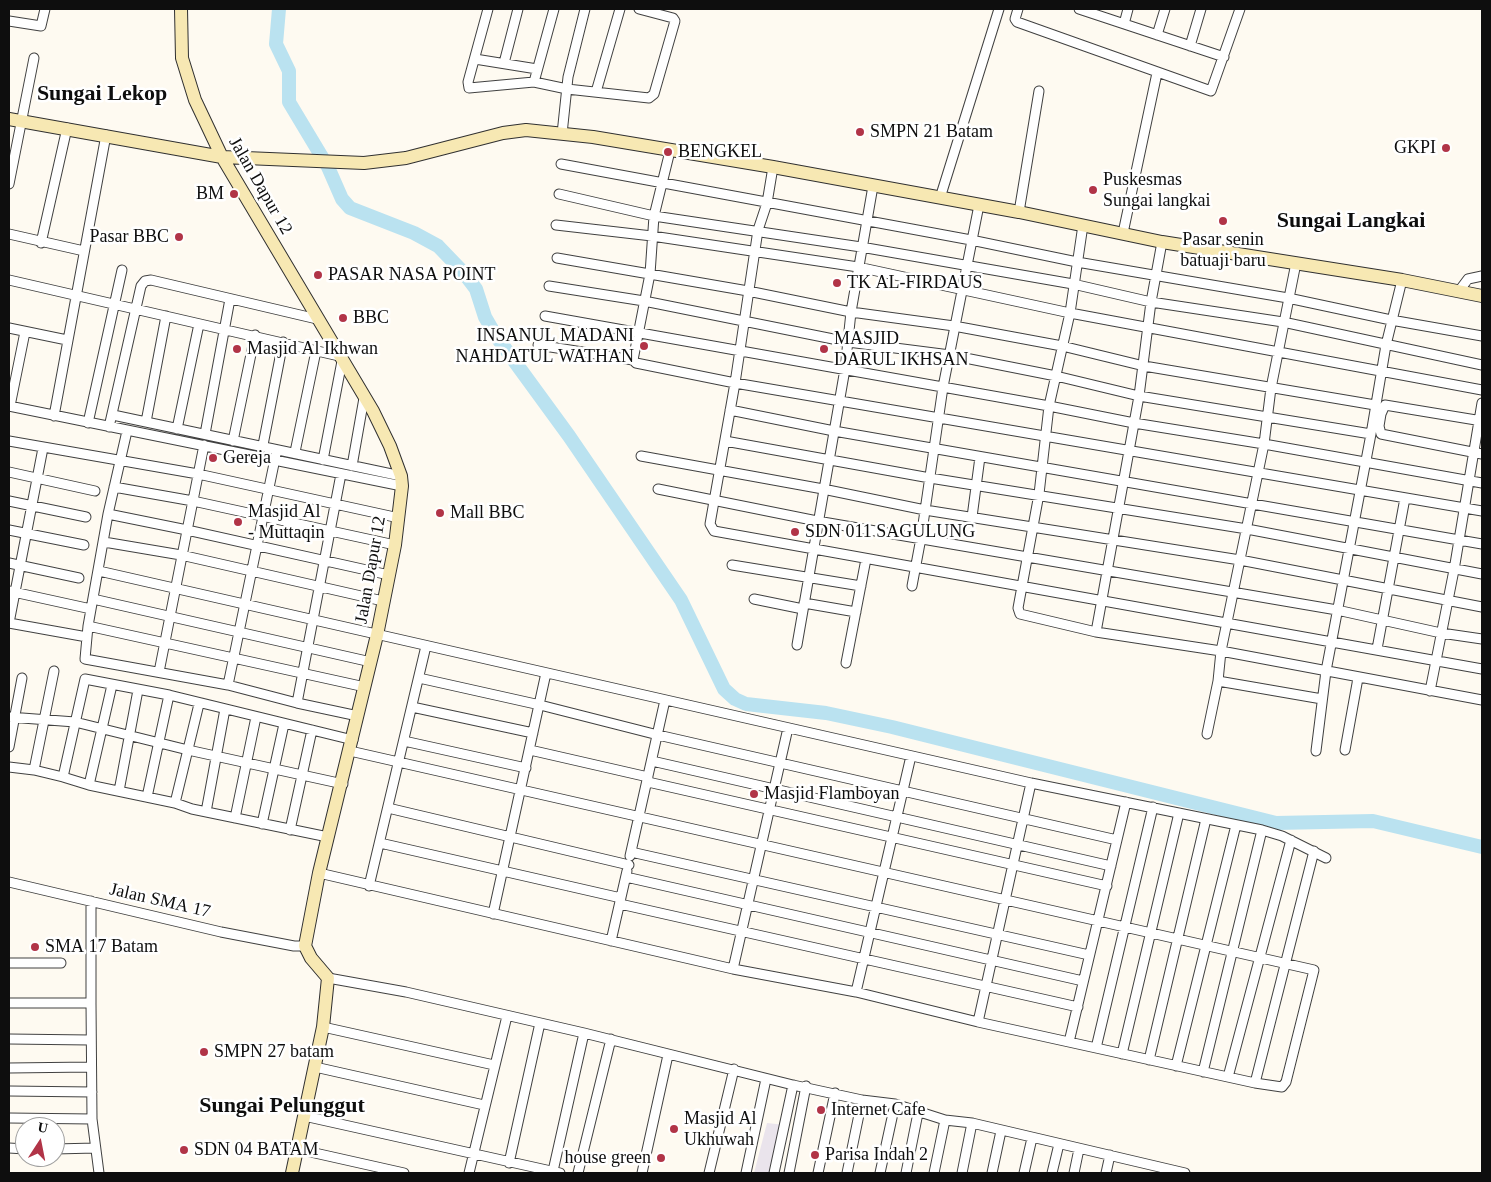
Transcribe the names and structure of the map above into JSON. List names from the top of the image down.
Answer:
{
  "streets": {
    "street": ["Jalan Dapur 12", "Jalan SMA 17"]
  },
  "crossings": [
    ["Jalan Dapur 12", "Jalan SMA 17"]
  ],
  "districts": ["Sungai Lekop", "Sungai Langkai", "Sungai Pelunggut"],
  "places": [
    "SMPN 21 Batam",
    "GKPI",
    "BENGKEL",
    "Puskesmas Sungai langkai",
    "BM",
    "Pasar senin batuaji baru",
    "Pasar BBC",
    "PASAR NASA POINT",
    "TK AL-FIRDAUS",
    "BBC",
    "INSANUL MADANI NAHDATUL WATHAN",
    "Masjid Al Ikhwan",
    "MASJID DARUL IKHSAN",
    "Gereja",
    "Mall BBC",
    "Masjid Al - Muttaqin",
    "SDN 011 SAGULUNG",
    "Masjid Flamboyan",
    "SMA 17 Batam",
    "SMPN 27 batam",
    "Internet Cafe",
    "Masjid Al Ukhuwah",
    "SDN 04 BATAM",
    "Parisa Indah 2",
    "house green"
  ],
  "north": "top"
}
